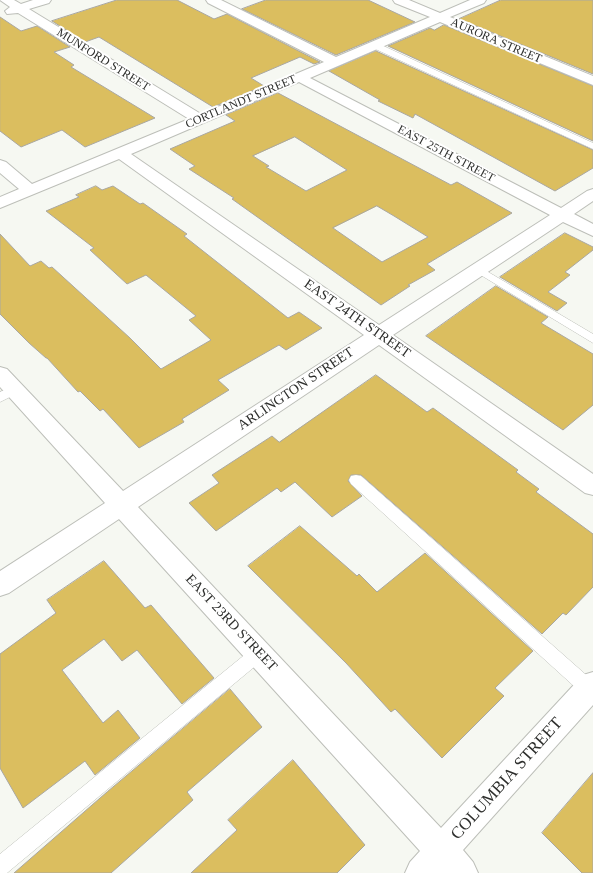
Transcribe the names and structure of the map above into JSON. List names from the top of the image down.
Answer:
{
  "streets": {
    "street": [
      "AURORA STREET",
      "MUNFORD STREET",
      "CORTLANDT STREET",
      "EAST 25TH STREET",
      "EAST 24TH STREET",
      "ARLINGTON STREET",
      "EAST 23RD STREET",
      "COLUMBIA STREET"
    ]
  },
  "crossings": [
    ["AURORA STREET", "CORTLANDT STREET"],
    ["MUNFORD STREET", "CORTLANDT STREET"],
    ["CORTLANDT STREET", "EAST 25TH STREET"],
    ["CORTLANDT STREET", "EAST 24TH STREET"],
    ["EAST 25TH STREET", "ARLINGTON STREET"],
    ["EAST 24TH STREET", "ARLINGTON STREET"],
    ["ARLINGTON STREET", "EAST 23RD STREET"],
    ["EAST 23RD STREET", "COLUMBIA STREET"]
  ]
}
